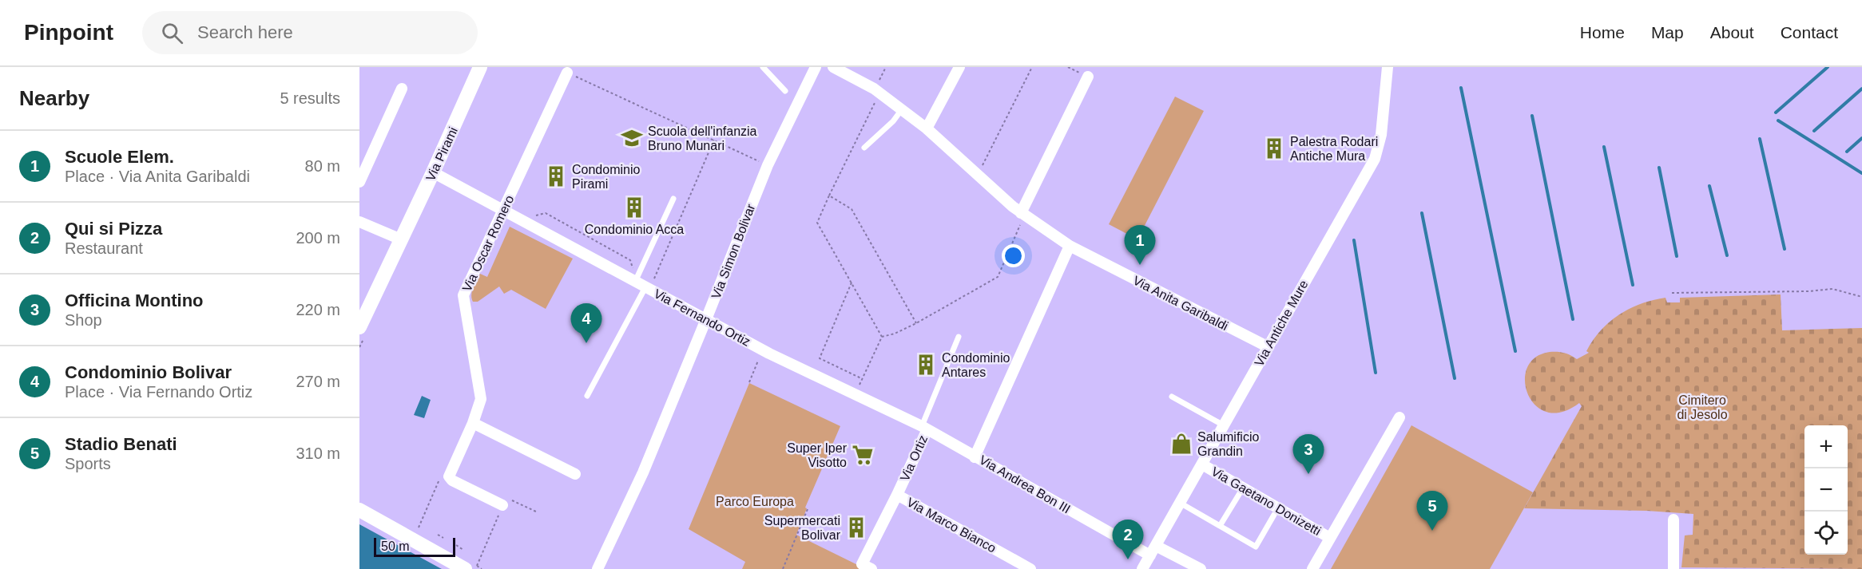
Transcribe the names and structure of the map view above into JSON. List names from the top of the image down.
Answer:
{
  "streets": {
    "street": [
      "Via Pirami",
      "Via Oscar Romero",
      "Via Simon Bolivar",
      "Via Anita Garibaldi",
      "Via Fernando Ortiz",
      "Via Antiche Mure",
      "Via Ortiz",
      "Via Andrea Bon III",
      "Via Gaetano Donizetti",
      "Via Marco Bianco"
    ]
  },
  "crossings": [
    ["Via Pirami", "Via Fernando Ortiz"],
    ["Via Oscar Romero", "Via Fernando Ortiz"],
    ["Via Simon Bolivar", "Via Fernando Ortiz"],
    ["Via Anita Garibaldi", "Via Antiche Mure"],
    ["Via Anita Garibaldi", "Via Andrea Bon III"],
    ["Via Fernando Ortiz", "Via Ortiz"],
    ["Via Fernando Ortiz", "Via Andrea Bon III"],
    ["Via Antiche Mure", "Via Andrea Bon III"],
    ["Via Antiche Mure", "Via Gaetano Donizetti"],
    ["Via Ortiz", "Via Marco Bianco"]
  ],
  "parks": ["Cimitero di Jesolo", "Parco Europa"],
  "places": {
    "school or university": ["Scuola dell'infanzia Bruno Munari"],
    "building": [
      "Palestra Rodari Antiche Mura",
      "Condominio Pirami",
      "Condominio Acca",
      "Condominio Antares",
      "Supermercati Bolivar"
    ],
    "shop": ["Salumificio Grandin"],
    "supermarket": ["Super Iper Visotto"]
  },
  "scale_bar": "50 m",
  "page": {
    "header": "Pinpoint",
    "search": "Search here",
    "nav": [
      "Home",
      "Map",
      "About",
      "Contact"
    ],
    "heading": ["Nearby", "5 results"],
    "list": [
      {
        "mark": "1",
        "name": "Scuole Elem.",
        "note": "Place · Via Anita Garibaldi",
        "value": "80 m"
      },
      {
        "mark": "2",
        "name": "Qui si Pizza",
        "note": "Restaurant",
        "value": "200 m"
      },
      {
        "mark": "3",
        "name": "Officina Montino",
        "note": "Shop",
        "value": "220 m"
      },
      {
        "mark": "4",
        "name": "Condominio Bolivar",
        "note": "Place · Via Fernando Ortiz",
        "value": "270 m"
      },
      {
        "mark": "5",
        "name": "Stadio Benati",
        "note": "Sports",
        "value": "310 m"
      }
    ],
    "pins": [
      "1",
      "4",
      "3",
      "5",
      "2"
    ],
    "map_buttons": ["+", "−"],
    "scale": "50 m"
  }
}
